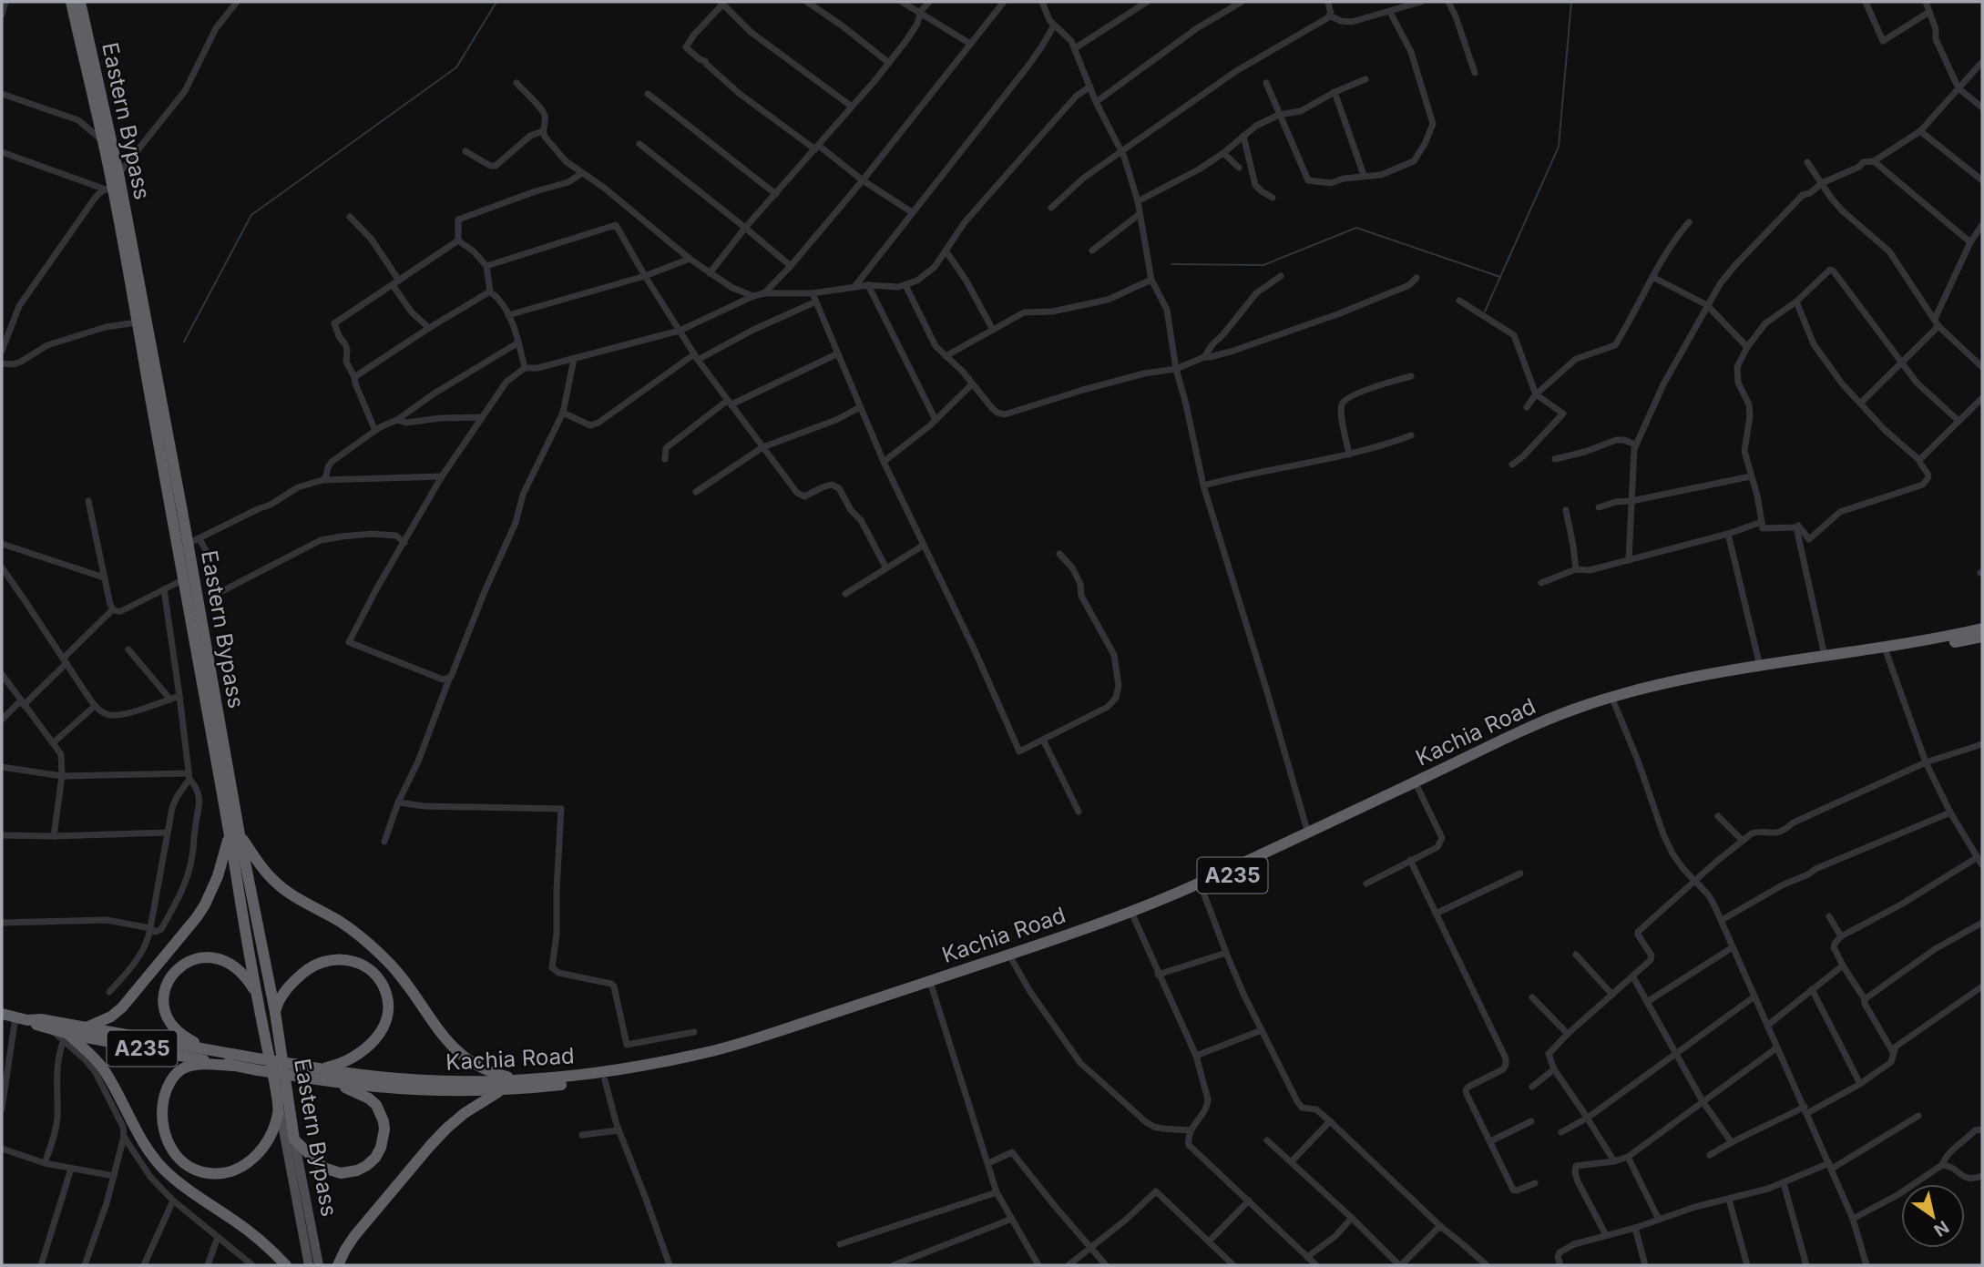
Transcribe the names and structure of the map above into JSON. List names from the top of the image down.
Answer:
{
  "streets": {
    "highway": ["Eastern Bypass", "Kachia Road", "A235"]
  },
  "crossings": [
    ["Kachia Road", "A235"]
  ],
  "north": "bottom right"
}
